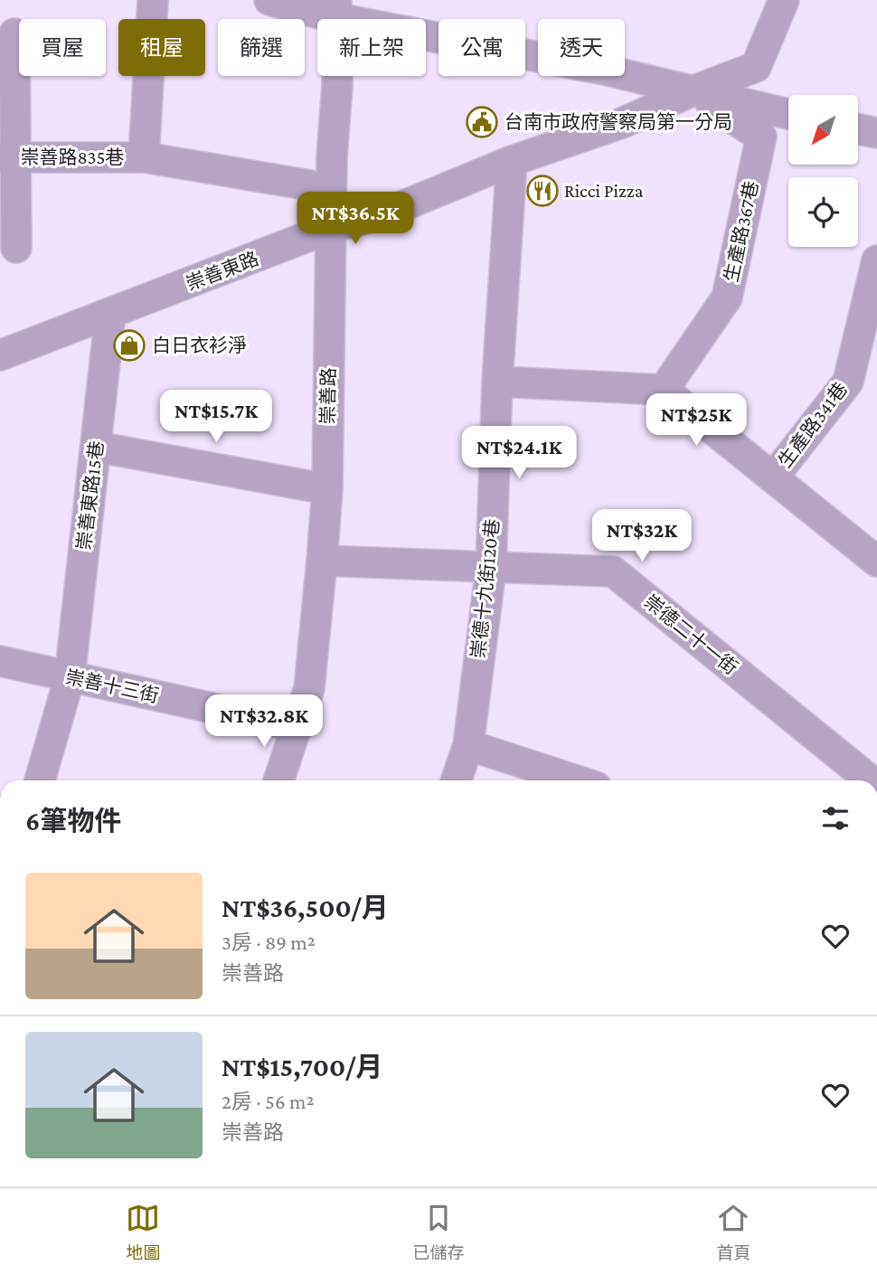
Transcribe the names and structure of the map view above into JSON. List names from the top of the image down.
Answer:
{
  "streets": {
    "street": [
      "崇善路835巷",
      "生產路367巷",
      "崇善東路",
      "崇善路",
      "生產路341巷",
      "崇善東路15巷",
      "崇德十九街120巷",
      "崇德二十一街",
      "崇善十三街"
    ]
  },
  "crossings": [
    ["崇善路835巷", "崇善東路"],
    ["崇善路835巷", "崇善路"],
    ["生產路367巷", "崇善東路"],
    ["崇善東路", "崇善路"],
    ["崇善東路", "崇善東路15巷"],
    ["崇善東路", "崇德十九街120巷"],
    ["崇善路", "崇德二十一街"],
    ["崇善路", "崇善十三街"],
    ["崇善東路15巷", "崇善十三街"],
    ["崇德十九街120巷", "崇德二十一街"]
  ],
  "places": {
    "public building": ["台南市政府警察局第一分局"],
    "restaurant": ["Ricci Pizza"],
    "shop": ["白日衣衫淨"]
  },
  "north": "bottom left",
  "page": {
    "chip": [
      "買屋",
      "租屋",
      "篩選",
      "新上架",
      "公寓",
      "透天"
    ],
    "price": [
      "NT$36.5K",
      "NT$15.7K",
      "NT$25K",
      "NT$24.1K",
      "NT$32K",
      "NT$32.8K"
    ],
    "heading": "6筆物件",
    "list": [
      {
        "name": "NT$36,500/月",
        "note": "3房 · 89 m² · 崇善路"
      },
      {
        "name": "NT$15,700/月",
        "note": "2房 · 56 m² · 崇善路"
      }
    ],
    "tabs": ["地圖", "已儲存", "首頁"]
  }
}
